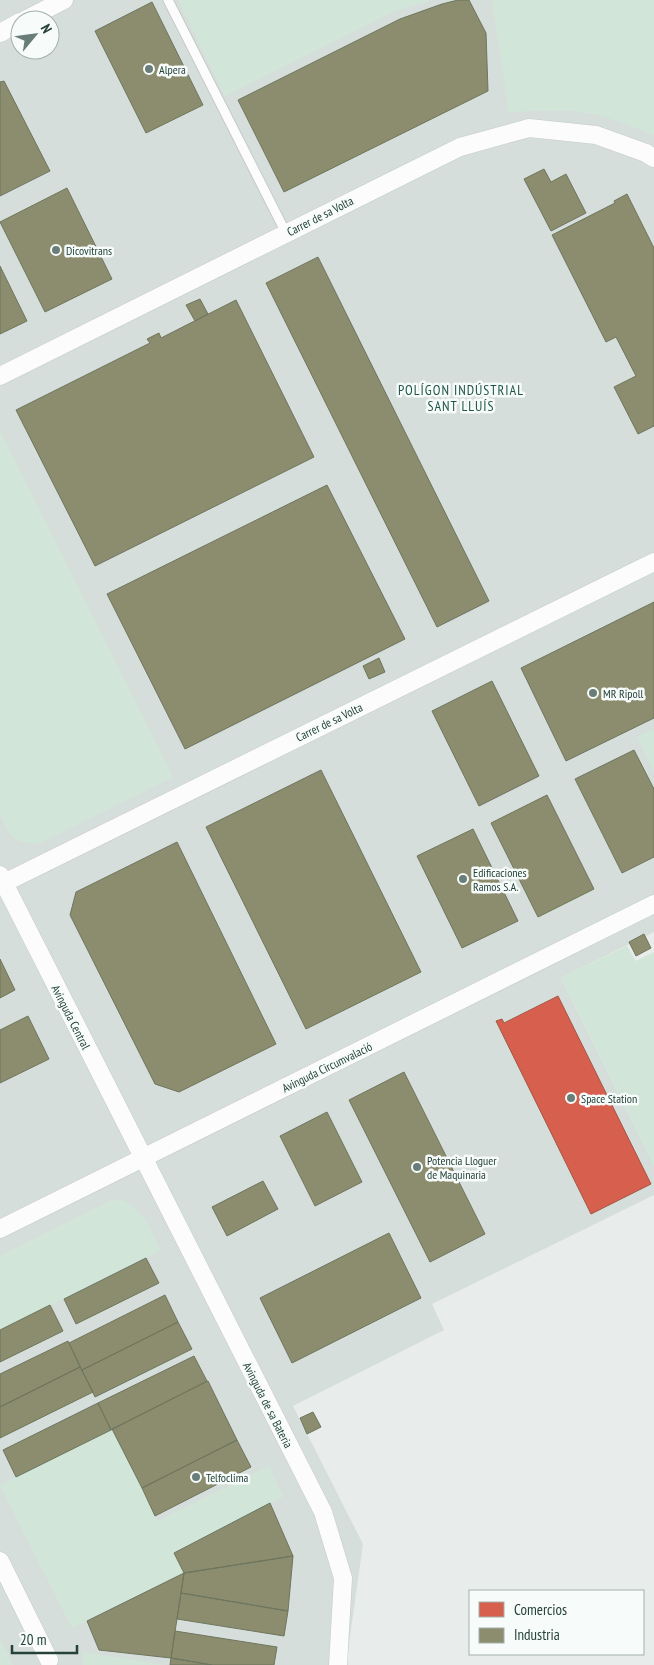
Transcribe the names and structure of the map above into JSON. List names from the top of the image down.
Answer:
{
  "streets": {
    "street": [
      "Carrer de sa Volta",
      "Avinguda Central",
      "Avinguda Circumvalació",
      "Avinguda de sa Bateria"
    ]
  },
  "crossings": [
    ["Carrer de sa Volta", "Avinguda Central"],
    ["Avinguda Central", "Avinguda Circumvalació"],
    ["Avinguda Central", "Avinguda de sa Bateria"],
    ["Avinguda Circumvalació", "Avinguda de sa Bateria"]
  ],
  "districts": ["POLÍGON INDÚSTRIAL SANT LLUÍS"],
  "places": [
    "Alpera",
    "Dicovitrans",
    "MR Ripoll",
    "Edificaciones Ramos S.A.",
    "Space Station",
    "Potencia Lloguer de Maquinaria",
    "Telfoclima"
  ],
  "legend": ["Comercios", "Industria"],
  "scale_bar": "20 m",
  "north": "top right"
}
